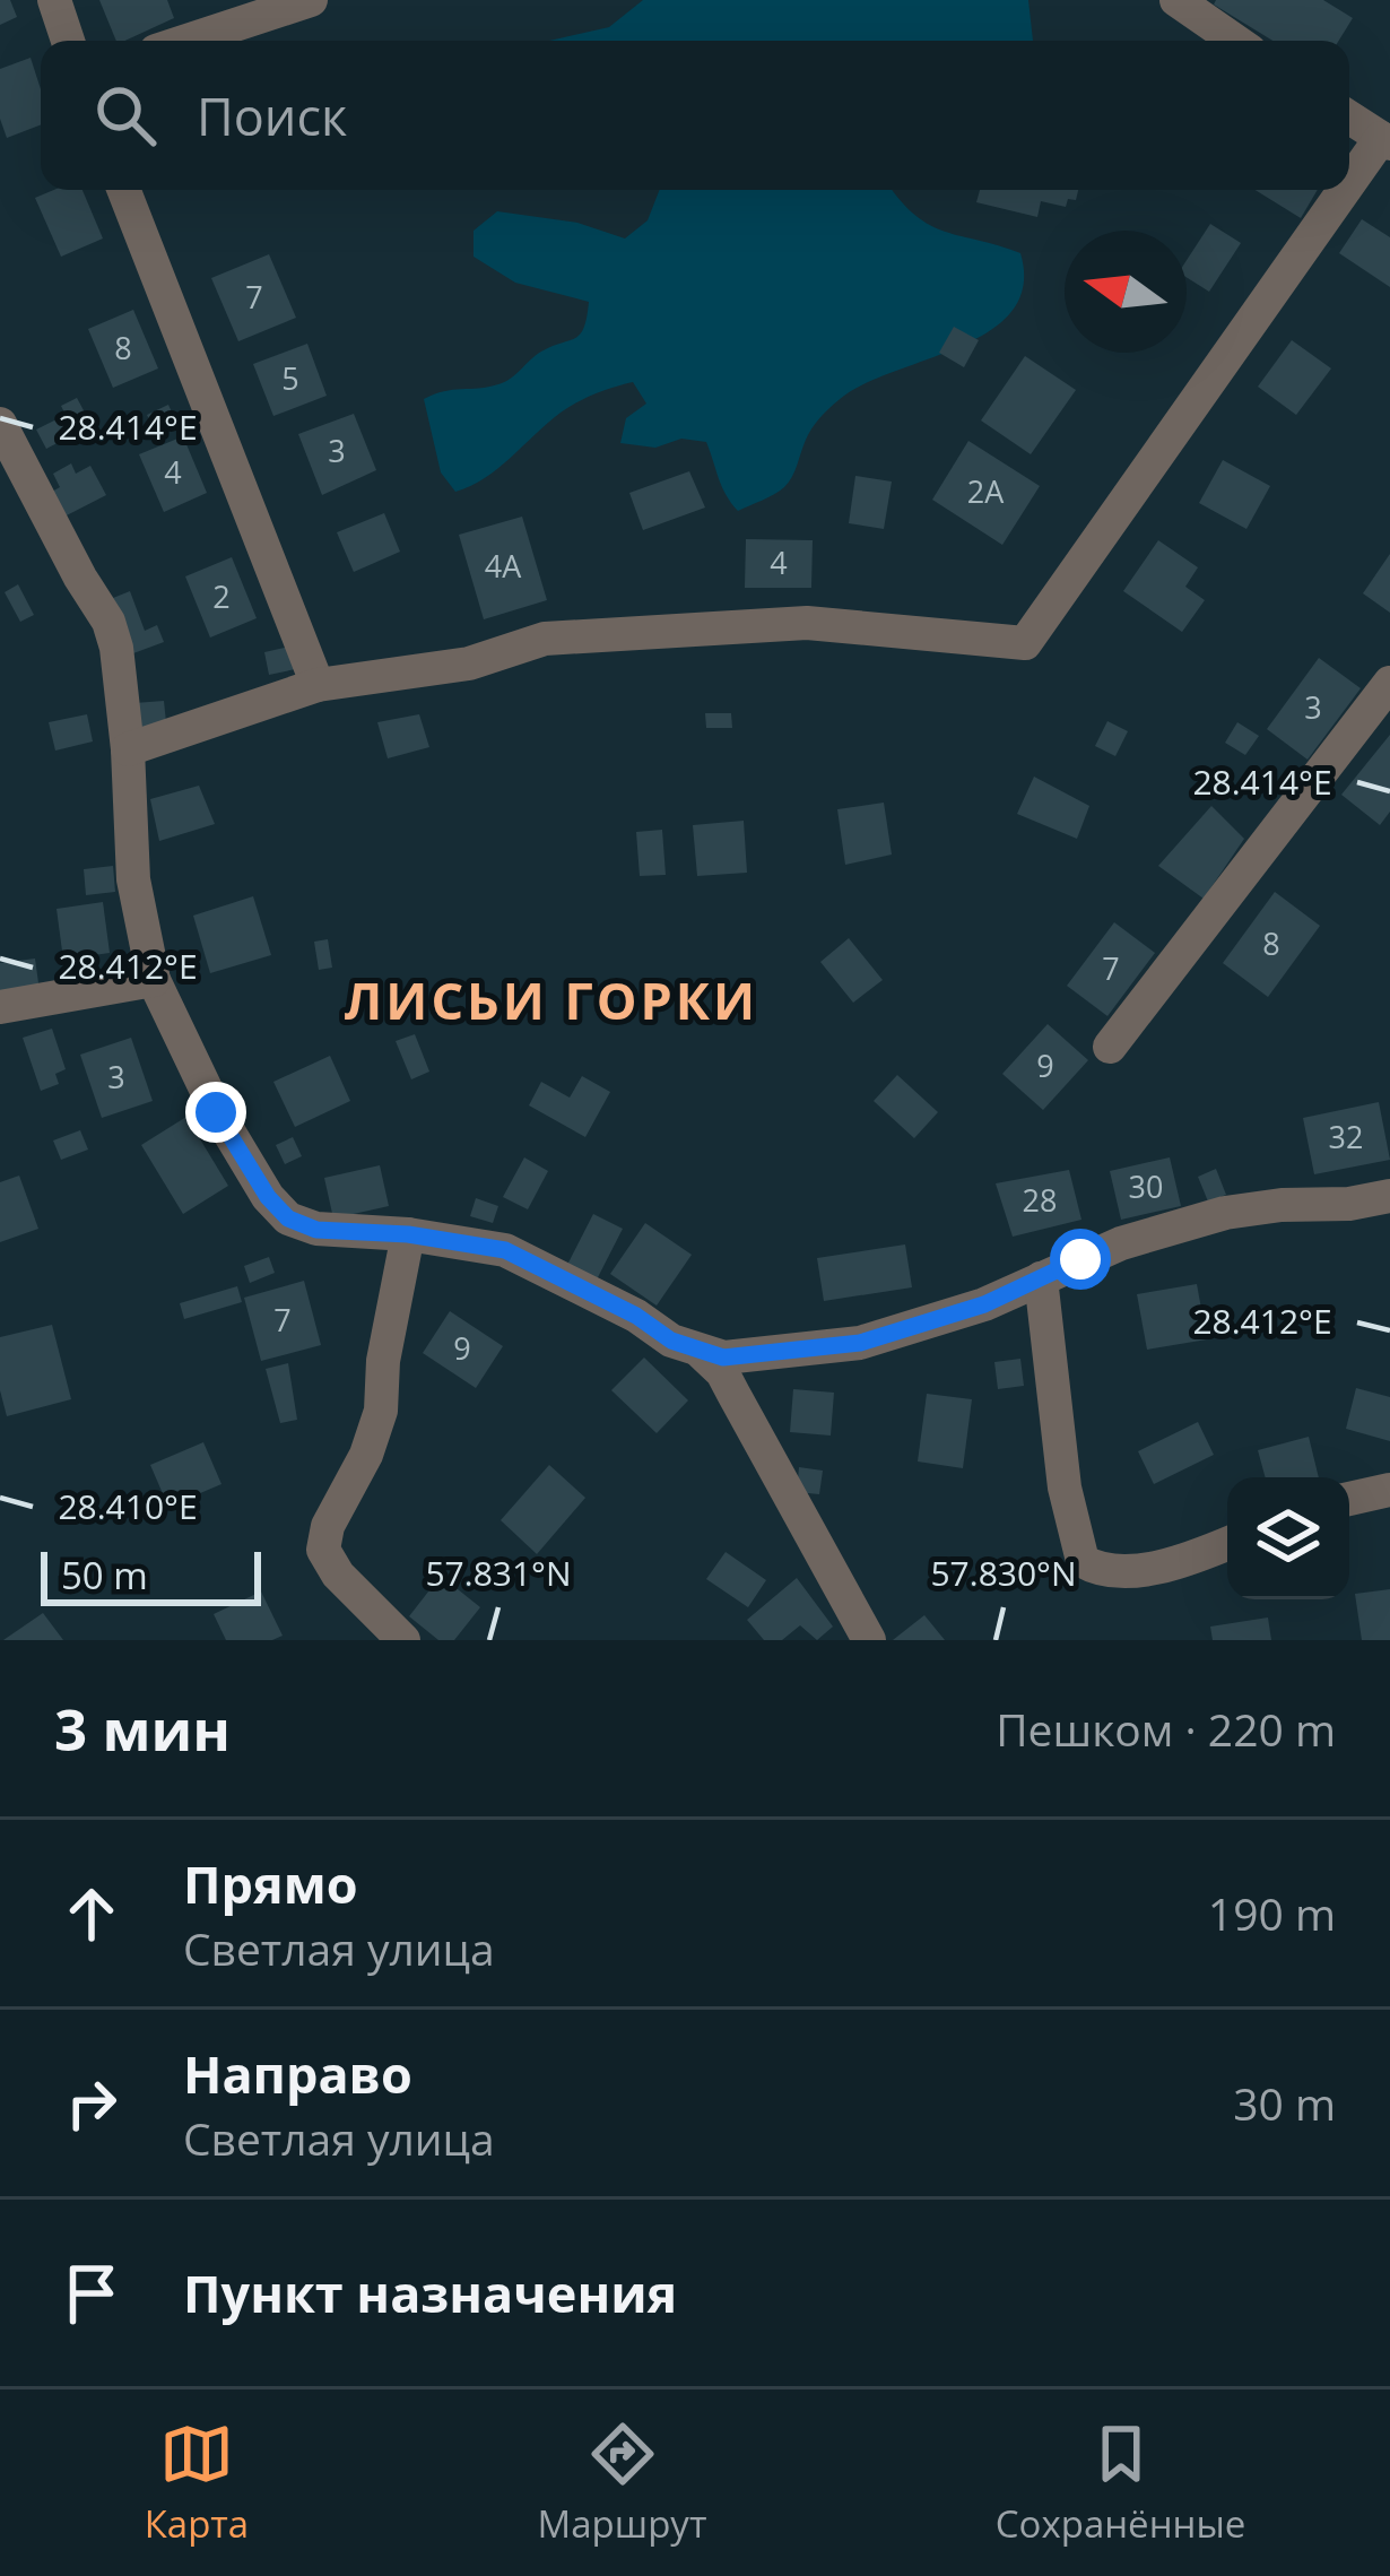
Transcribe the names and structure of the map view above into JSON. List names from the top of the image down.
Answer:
{
  "districts": ["ЛИСЬИ ГОРКИ"],
  "house_numbers": [
    "7",
    "8",
    "5",
    "3",
    "4",
    "2А",
    "4",
    "4А",
    "2",
    "3",
    "8",
    "7",
    "9",
    "3",
    "32",
    "30",
    "28",
    "7",
    "9"
  ],
  "scale_bar": "50 m",
  "north": "left",
  "page": {
    "search": "Поиск",
    "scale": "50 m",
    "heading": ["3 мин", "Пешком · 220 m"],
    "list": [
      ["Прямо", "Светлая улица", "190 m"],
      ["Направо", "Светлая улица", "30 m"],
      "Пункт назначения"
    ],
    "nav": ["Карта", "Маршрут", "Сохранённые"]
  },
  "coordinates": [
    "28.414°E",
    "28.412°E",
    "28.410°E",
    "57.831°N",
    "57.830°N"
  ]
}
